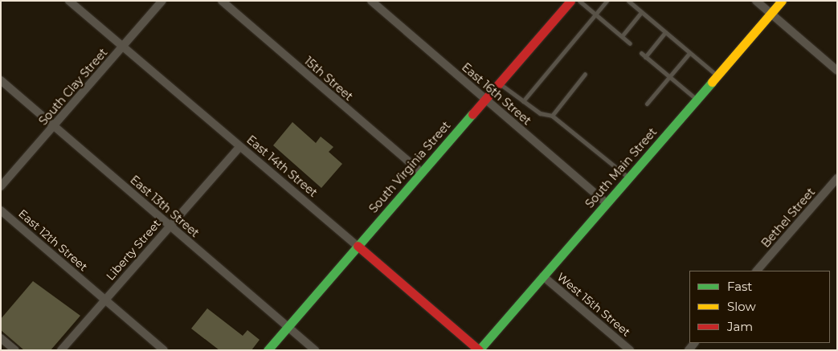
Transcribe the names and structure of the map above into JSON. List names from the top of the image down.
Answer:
{
  "streets": {
    "main road": ["East 14th Street", "South Virginia Street", "South Main Street"],
    "street": [
      "15th Street",
      "South Clay Street",
      "East 16th Street",
      "East 13th Street",
      "Bethel Street",
      "East 12th Street",
      "Liberty Street",
      "West 15th Street"
    ]
  },
  "crossings": [
    ["15th Street", "South Virginia Street"],
    ["South Clay Street", "East 14th Street"],
    ["South Clay Street", "East 13th Street"],
    ["East 16th Street", "South Virginia Street"],
    ["East 16th Street", "South Main Street"],
    ["East 14th Street", "South Virginia Street"],
    ["East 14th Street", "South Main Street"],
    ["East 14th Street", "Liberty Street"],
    ["South Virginia Street", "East 13th Street"],
    ["South Main Street", "West 15th Street"],
    ["East 13th Street", "Liberty Street"],
    ["East 12th Street", "Liberty Street"]
  ],
  "legend": ["Fast", "Slow", "Jam"]
}
